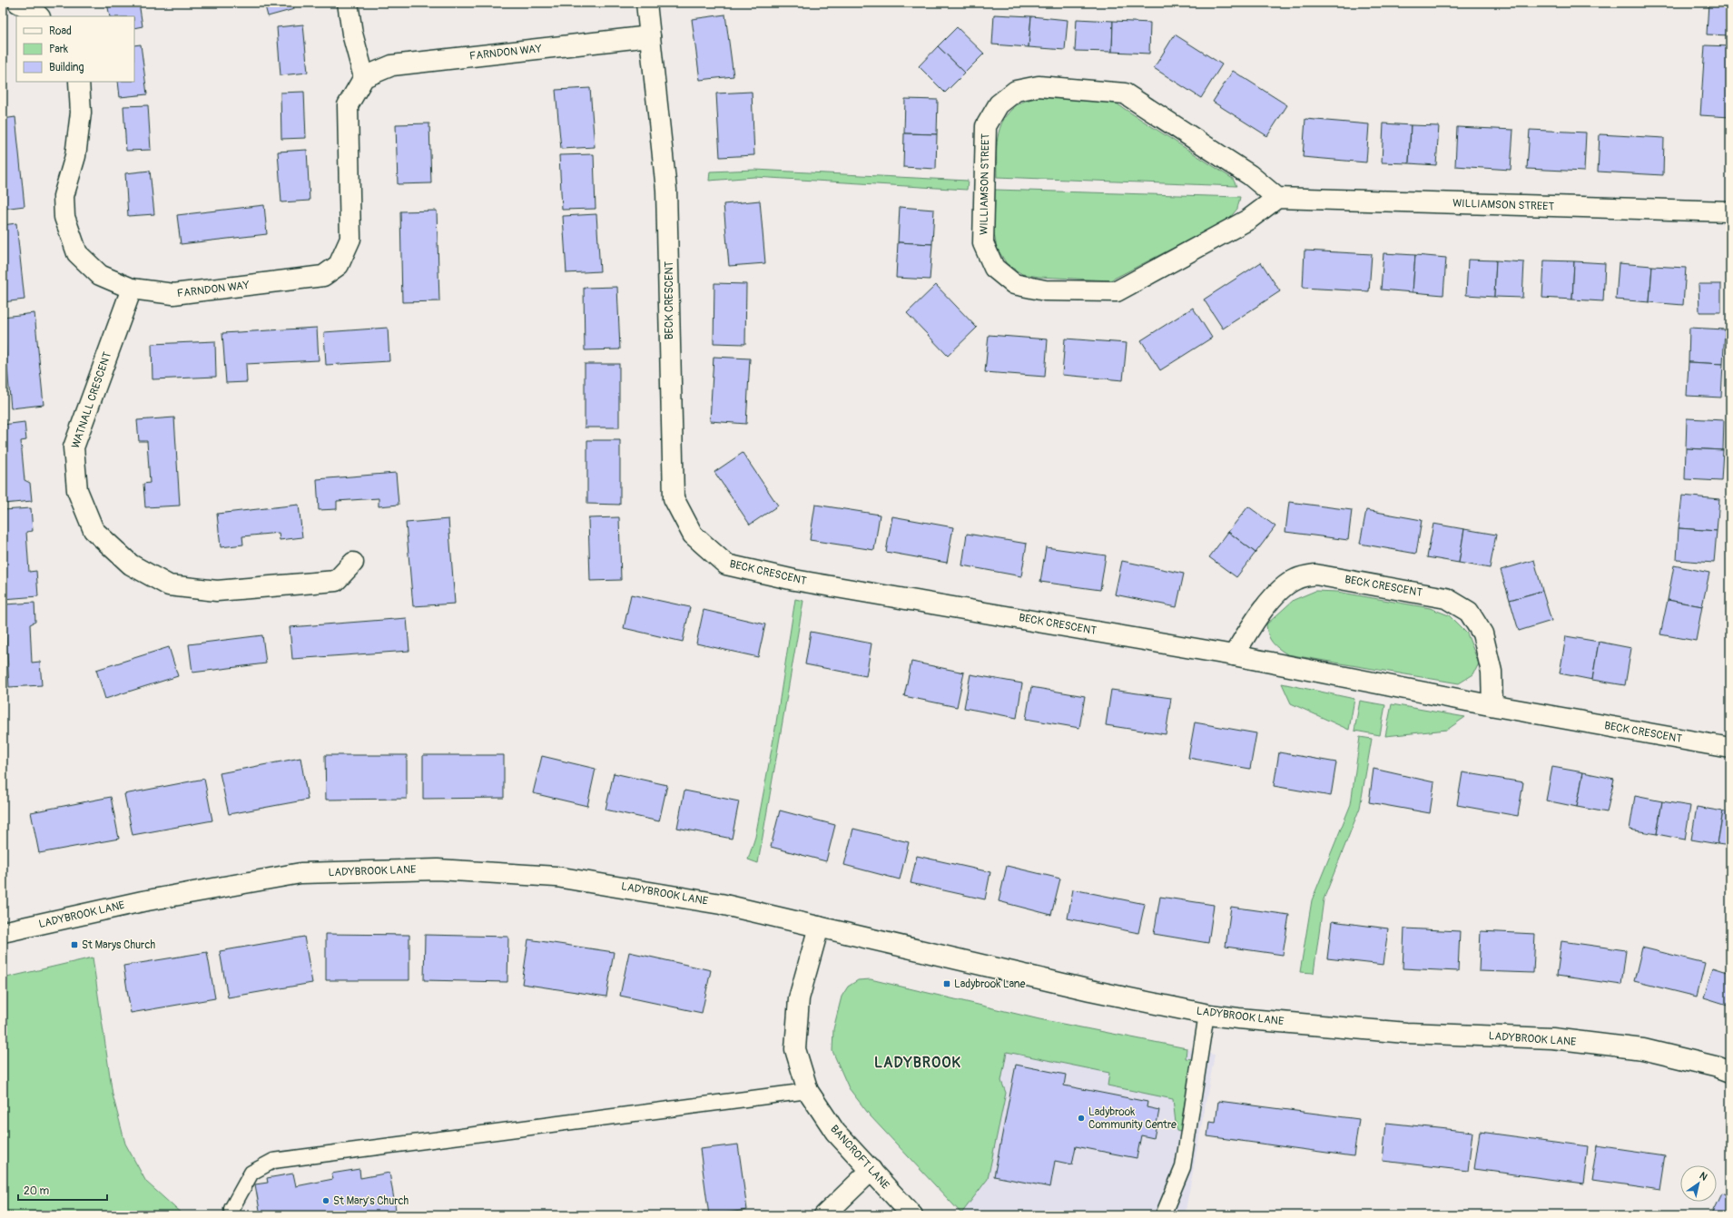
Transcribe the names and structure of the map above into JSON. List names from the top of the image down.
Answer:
{
  "streets": {
    "street": [
      "FARNDON WAY",
      "WILLIAMSON STREET",
      "BECK CRESCENT",
      "WATNALL CRESCENT",
      "LADYBROOK LANE",
      "BANCROFT LANE"
    ]
  },
  "crossings": [
    ["FARNDON WAY", "BECK CRESCENT"],
    ["FARNDON WAY", "WATNALL CRESCENT"],
    ["LADYBROOK LANE", "BANCROFT LANE"]
  ],
  "districts": ["LADYBROOK"],
  "places": {
    "transit": ["St Marys Church", "Ladybrook Lane"],
    "other": ["Ladybrook Community Centre", "St Mary's Church"]
  },
  "legend": ["Road", "Park", "Building"],
  "scale_bar": "20 m",
  "north": "top right"
}
